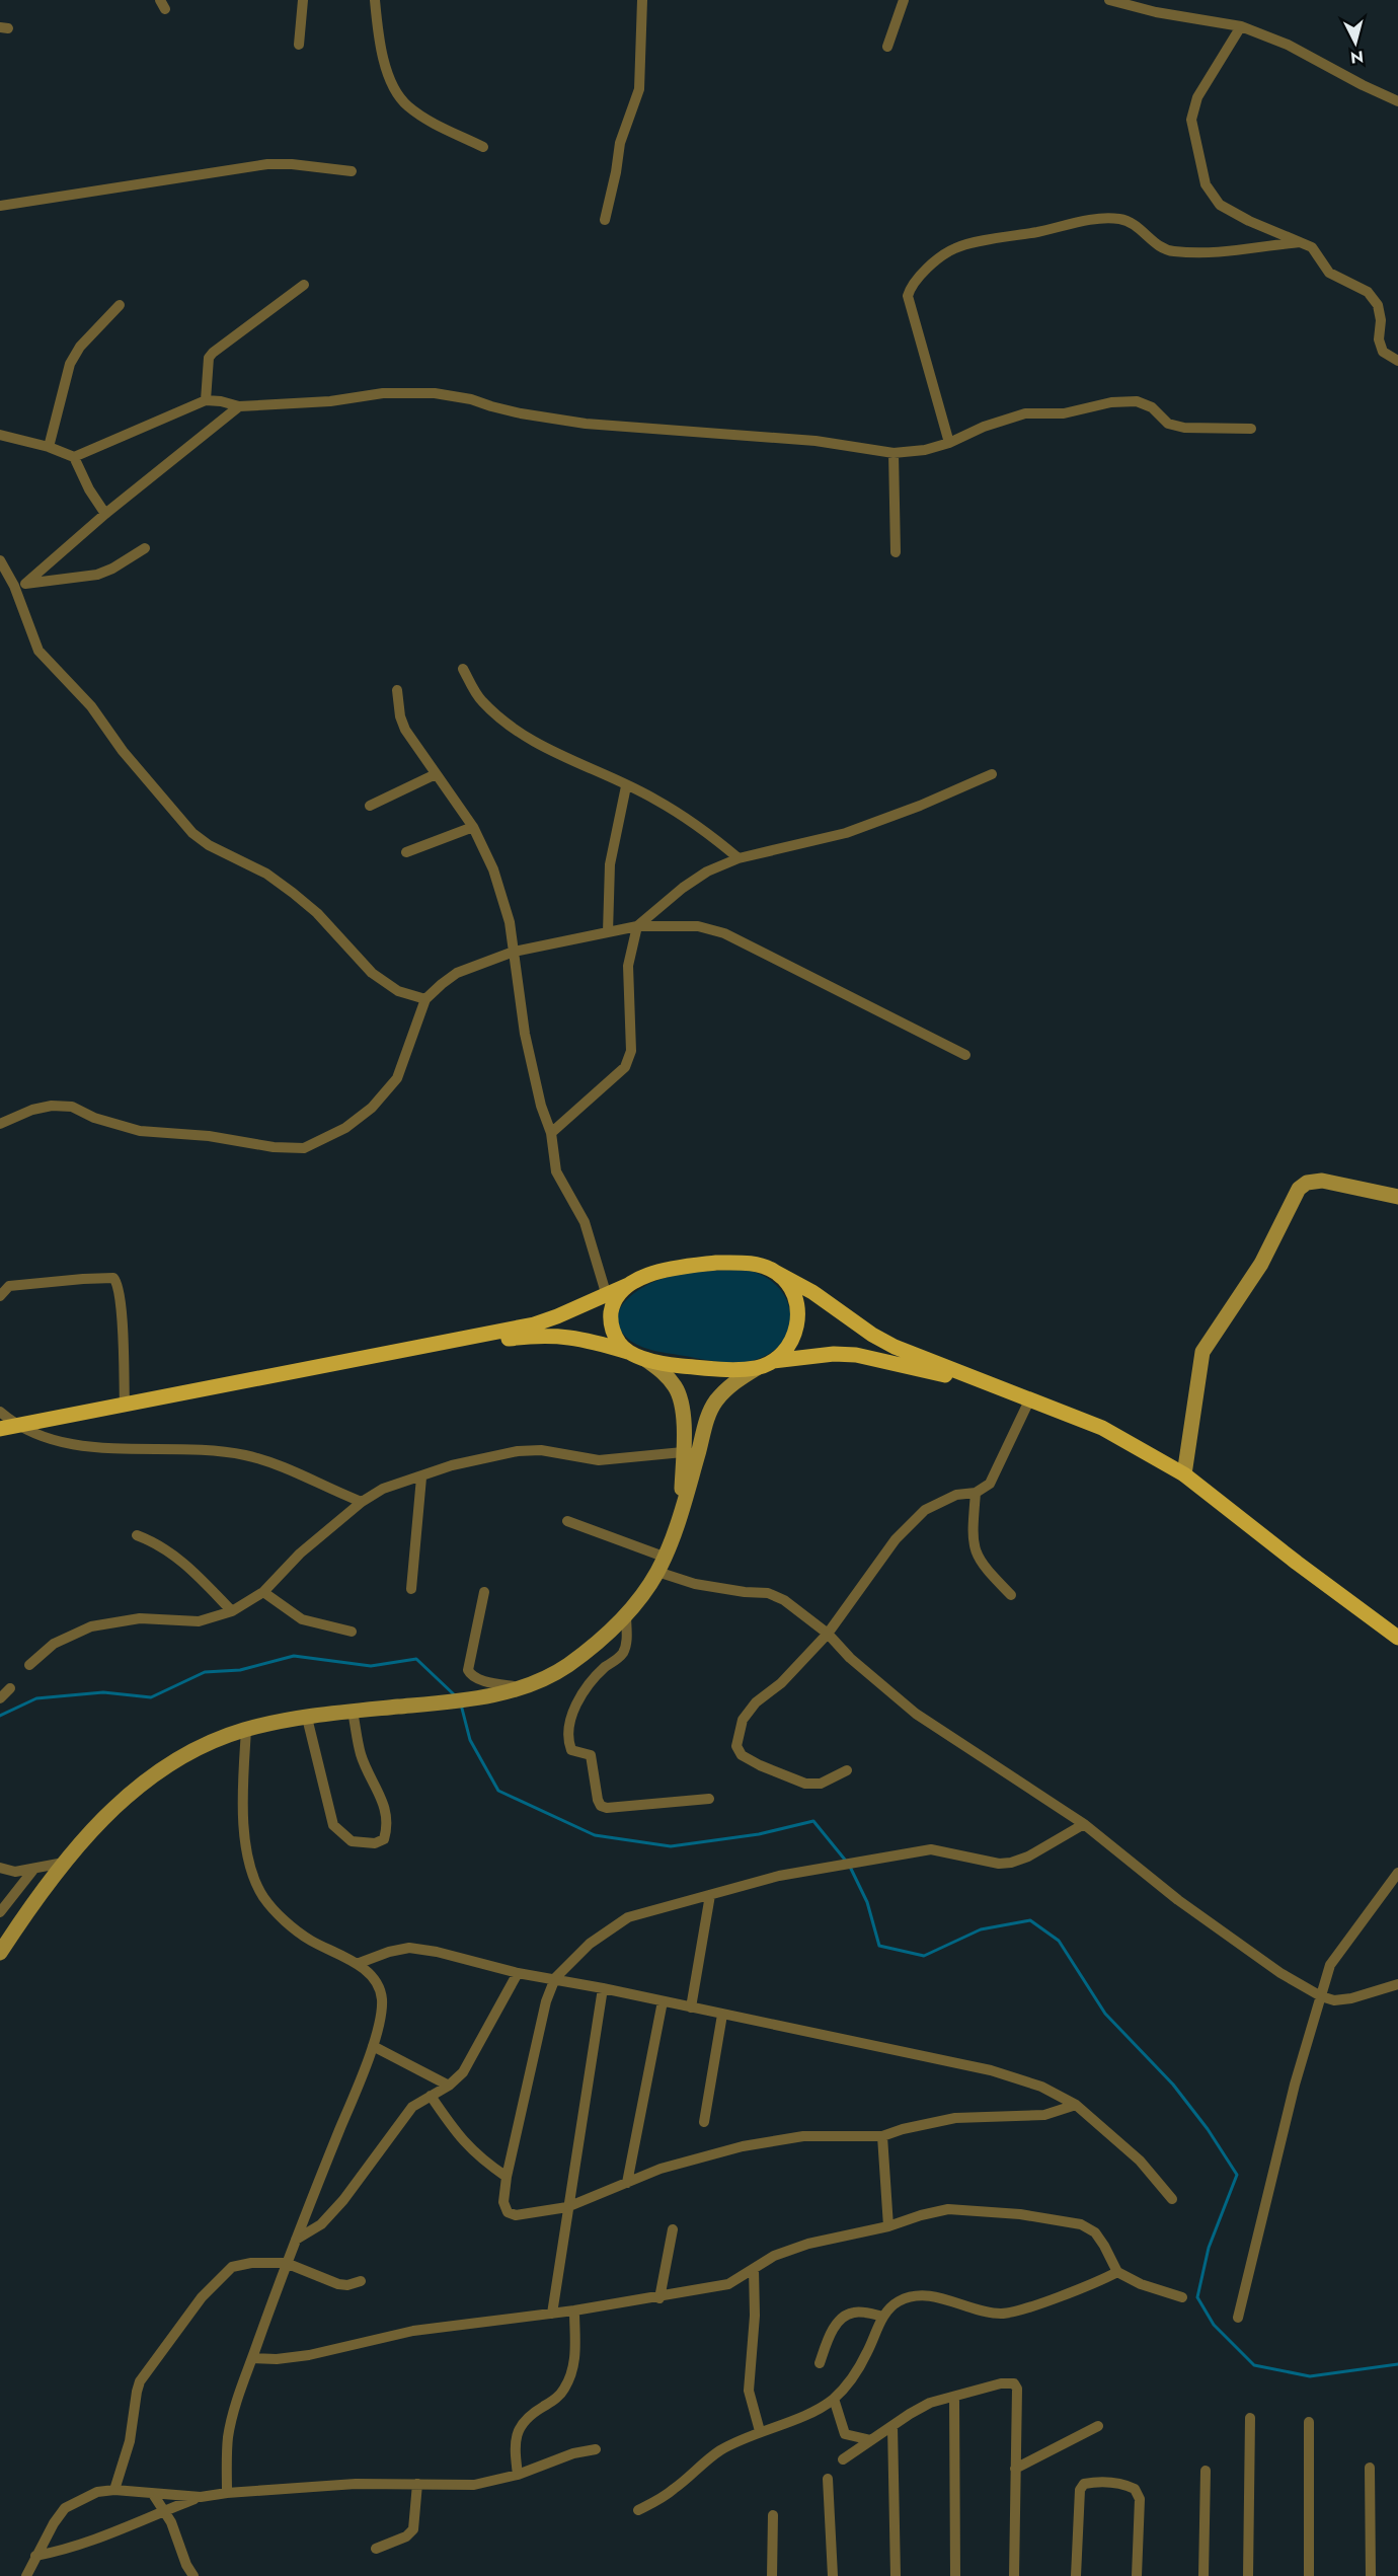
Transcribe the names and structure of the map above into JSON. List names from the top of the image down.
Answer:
{
  "north": "bottom"
}
